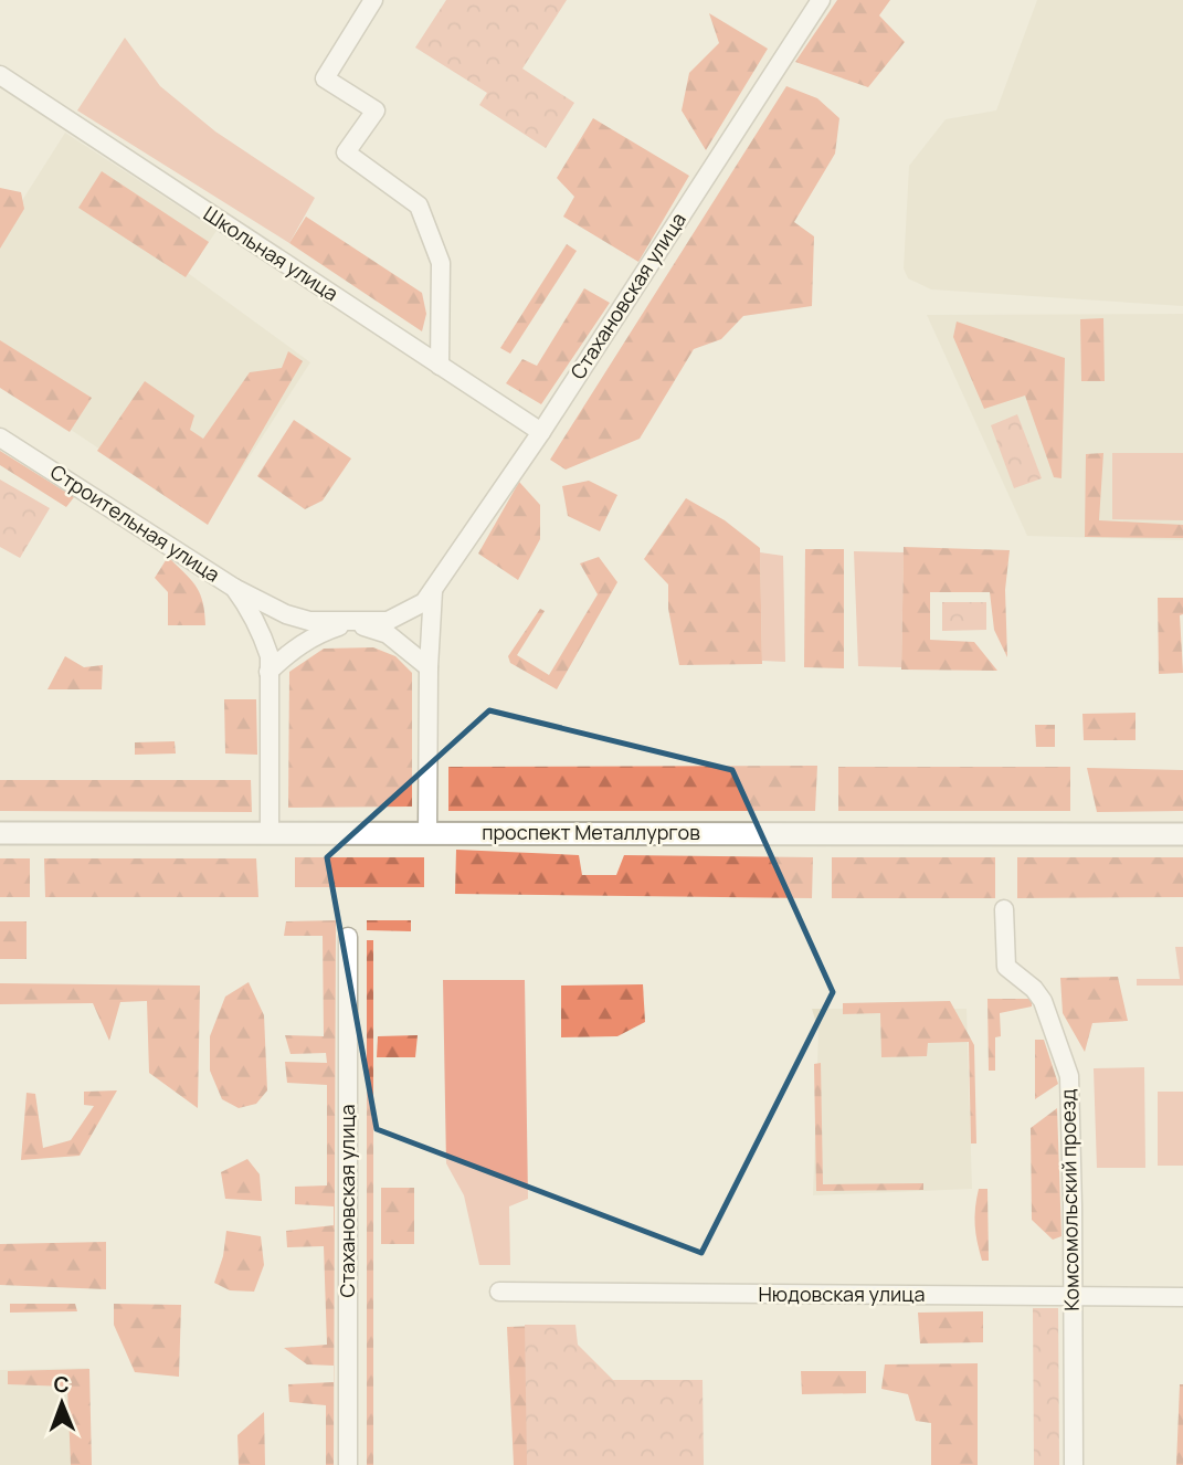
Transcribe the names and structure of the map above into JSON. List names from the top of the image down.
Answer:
{
  "streets": {
    "main road": ["проспект Металлургов"],
    "street": [
      "Школьная улица",
      "Стахановская улица",
      "Строительная улица",
      "Комсомольский проезд",
      "Нюдовская улица"
    ]
  },
  "crossings": [
    ["Школьная улица", "Стахановская улица"],
    ["Строительная улица", "проспект Металлургов"],
    ["Комсомольский проезд", "Нюдовская улица"]
  ],
  "north": "top"
}
